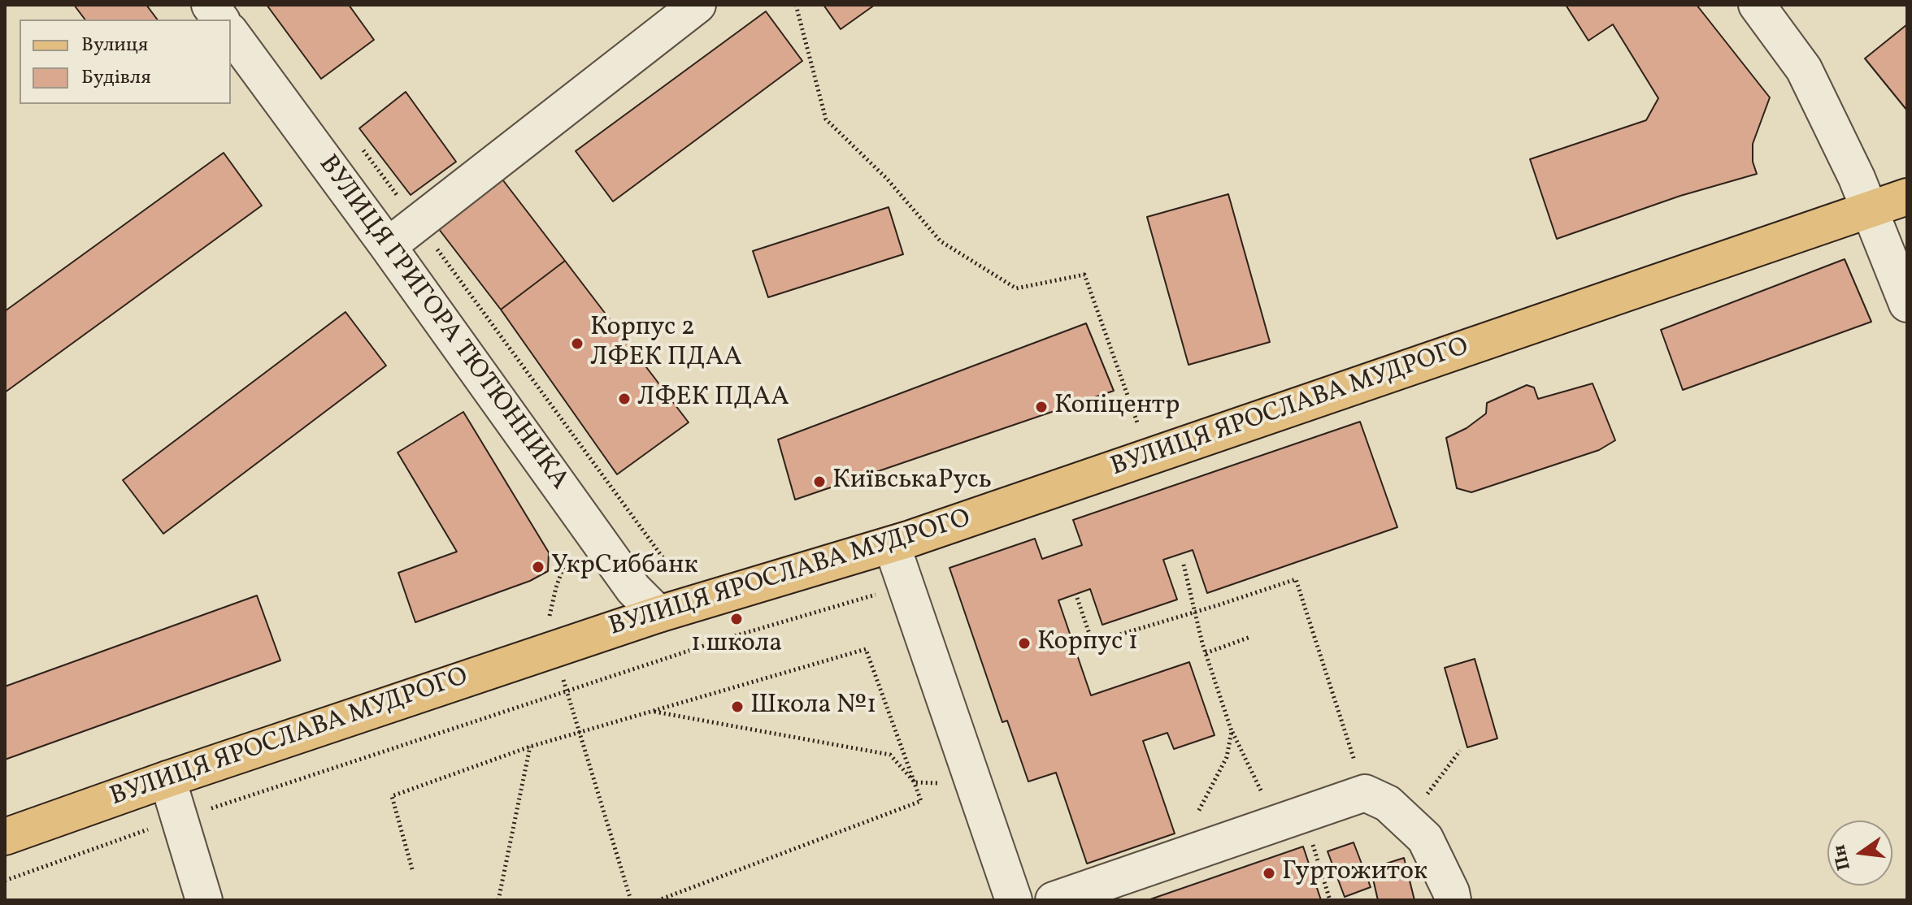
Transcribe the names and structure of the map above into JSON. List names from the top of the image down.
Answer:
{
  "streets": {
    "main road": ["ВУЛИЦЯ ЯРОСЛАВА МУДРОГО"],
    "street": ["ВУЛИЦЯ ГРИГОРА ТЮТЮННИКА"]
  },
  "crossings": [
    ["ВУЛИЦЯ ГРИГОРА ТЮТЮННИКА", "ВУЛИЦЯ ЯРОСЛАВА МУДРОГО"]
  ],
  "places": [
    "Корпус 2 ЛФЕК ПДАА",
    "ЛФЕК ПДАА",
    "Копіцентр",
    "КиївськаРусь",
    "УкрСиббанк",
    "1 школа",
    "Корпус 1",
    "Школа №1",
    "Гуртожиток"
  ],
  "legend": ["Вулиця", "Будівля"],
  "north": "left"
}
